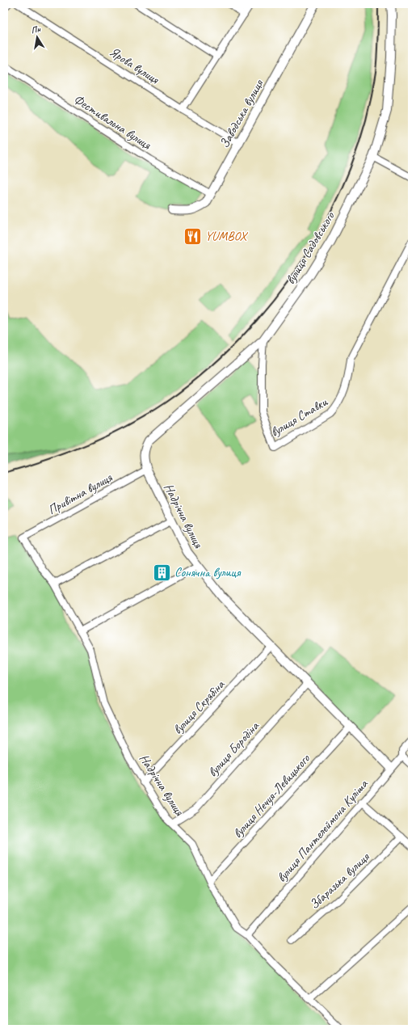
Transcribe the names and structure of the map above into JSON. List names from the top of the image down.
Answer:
{
  "streets": {
    "street": [
      "Ярова вулиця",
      "Заводська вулиця",
      "Фестивальна вулиця",
      "вулиця Садовського",
      "вулиця Ставки",
      "Привітна вулиця",
      "Надрічна вулиця",
      "вулиця Скрябіна",
      "вулиця Бородіна",
      "вулиця Нечуя-Левицького",
      "вулиця Пантелеймона Куліша",
      "Збаразька вулиця"
    ]
  },
  "crossings": [
    ["Ярова вулиця", "Заводська вулиця"],
    ["Заводська вулиця", "Фестивальна вулиця"],
    ["вулиця Садовського", "вулиця Ставки"],
    ["вулиця Садовського", "Надрічна вулиця"],
    ["Привітна вулиця", "Надрічна вулиця"],
    ["Надрічна вулиця", "вулиця Скрябіна"],
    ["Надрічна вулиця", "вулиця Бородіна"],
    ["Надрічна вулиця", "вулиця Нечуя-Левицького"],
    ["Надрічна вулиця", "вулиця Пантелеймона Куліша"]
  ],
  "places": {
    "restaurant": ["YUMBOX"],
    "building": ["Сонячна вулиця"]
  },
  "north": "top"
}
